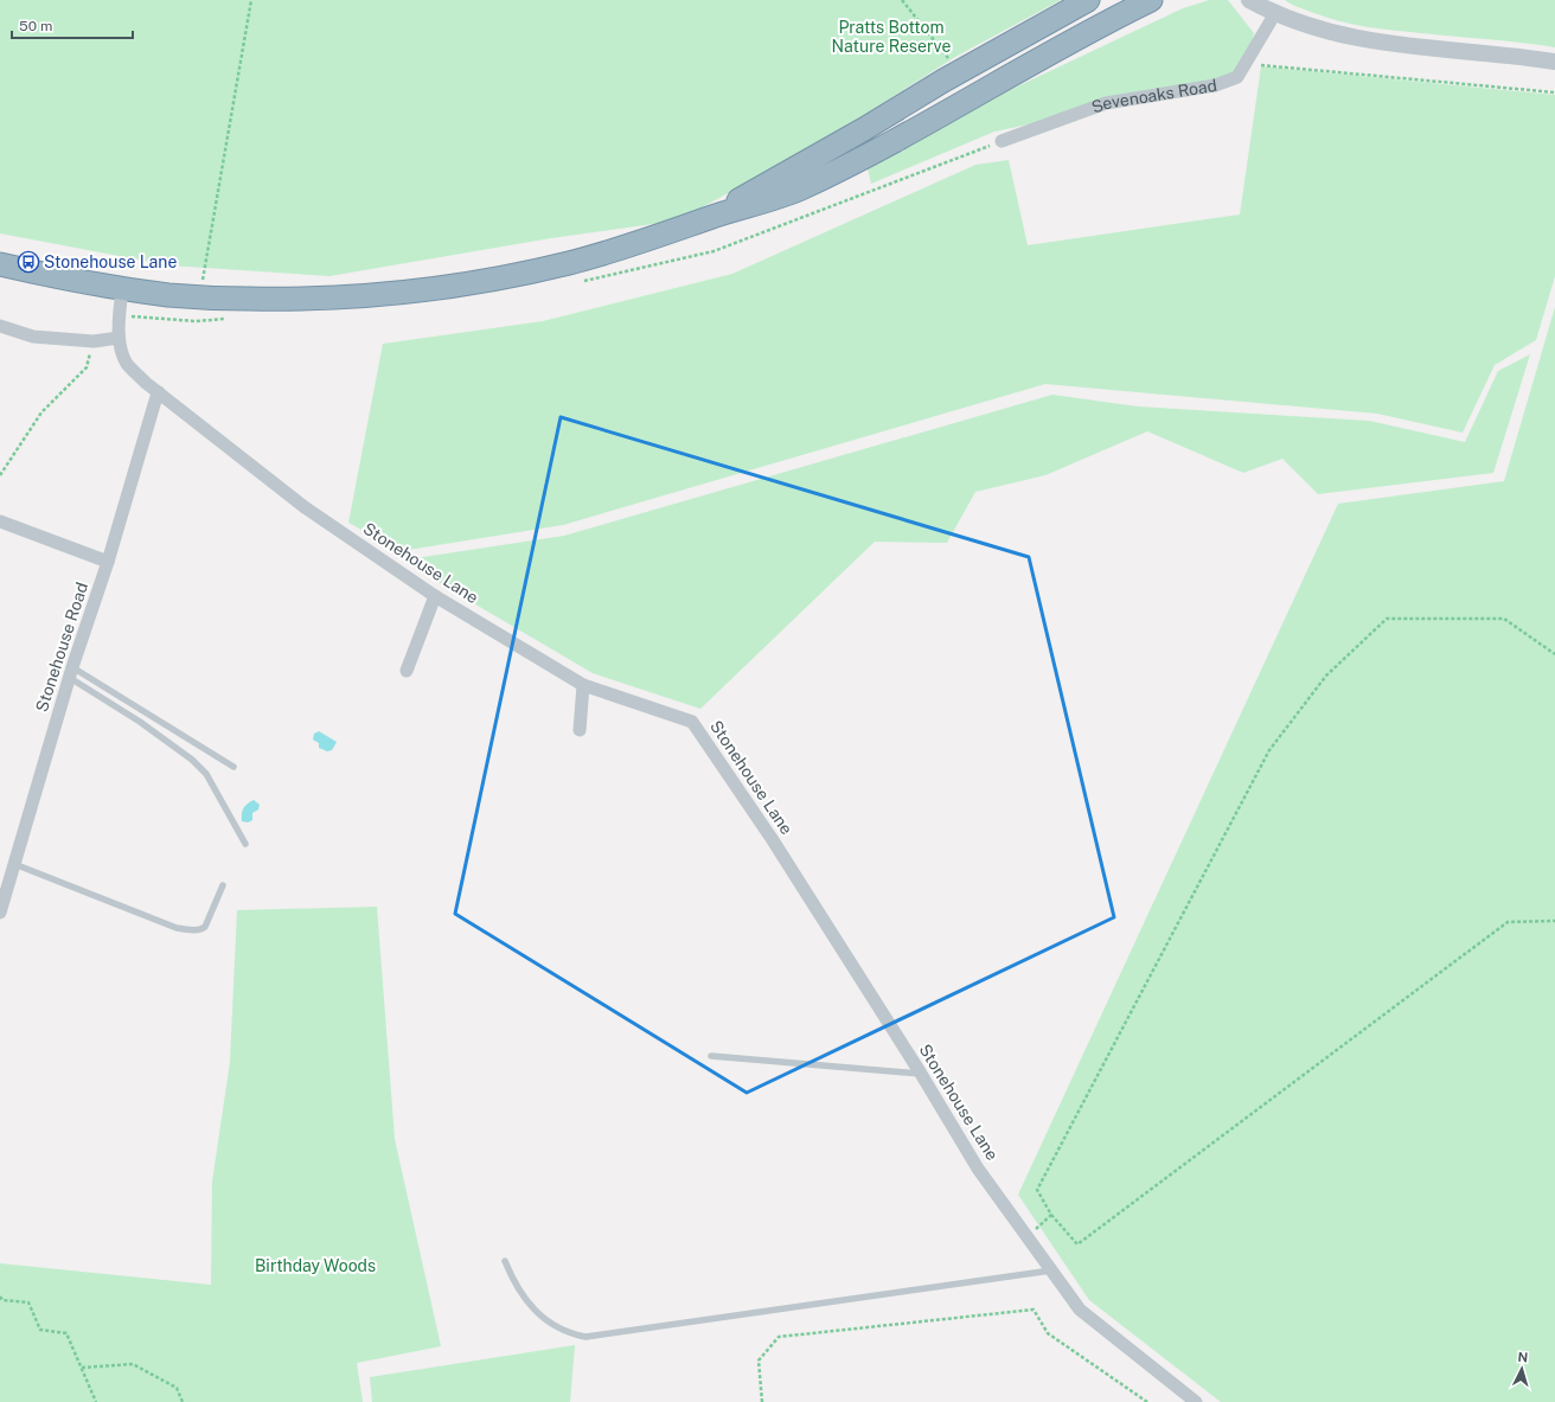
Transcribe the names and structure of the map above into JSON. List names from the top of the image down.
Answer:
{
  "streets": {
    "street": ["Sevenoaks Road", "Stonehouse Lane", "Stonehouse Road"]
  },
  "crossings": [
    ["Stonehouse Lane", "Stonehouse Road"]
  ],
  "parks": ["Pratts Bottom Nature Reserve", "Birthday Woods"],
  "places": {
    "bus stop": ["Stonehouse Lane"]
  },
  "scale_bar": "50 m",
  "north": "top"
}
